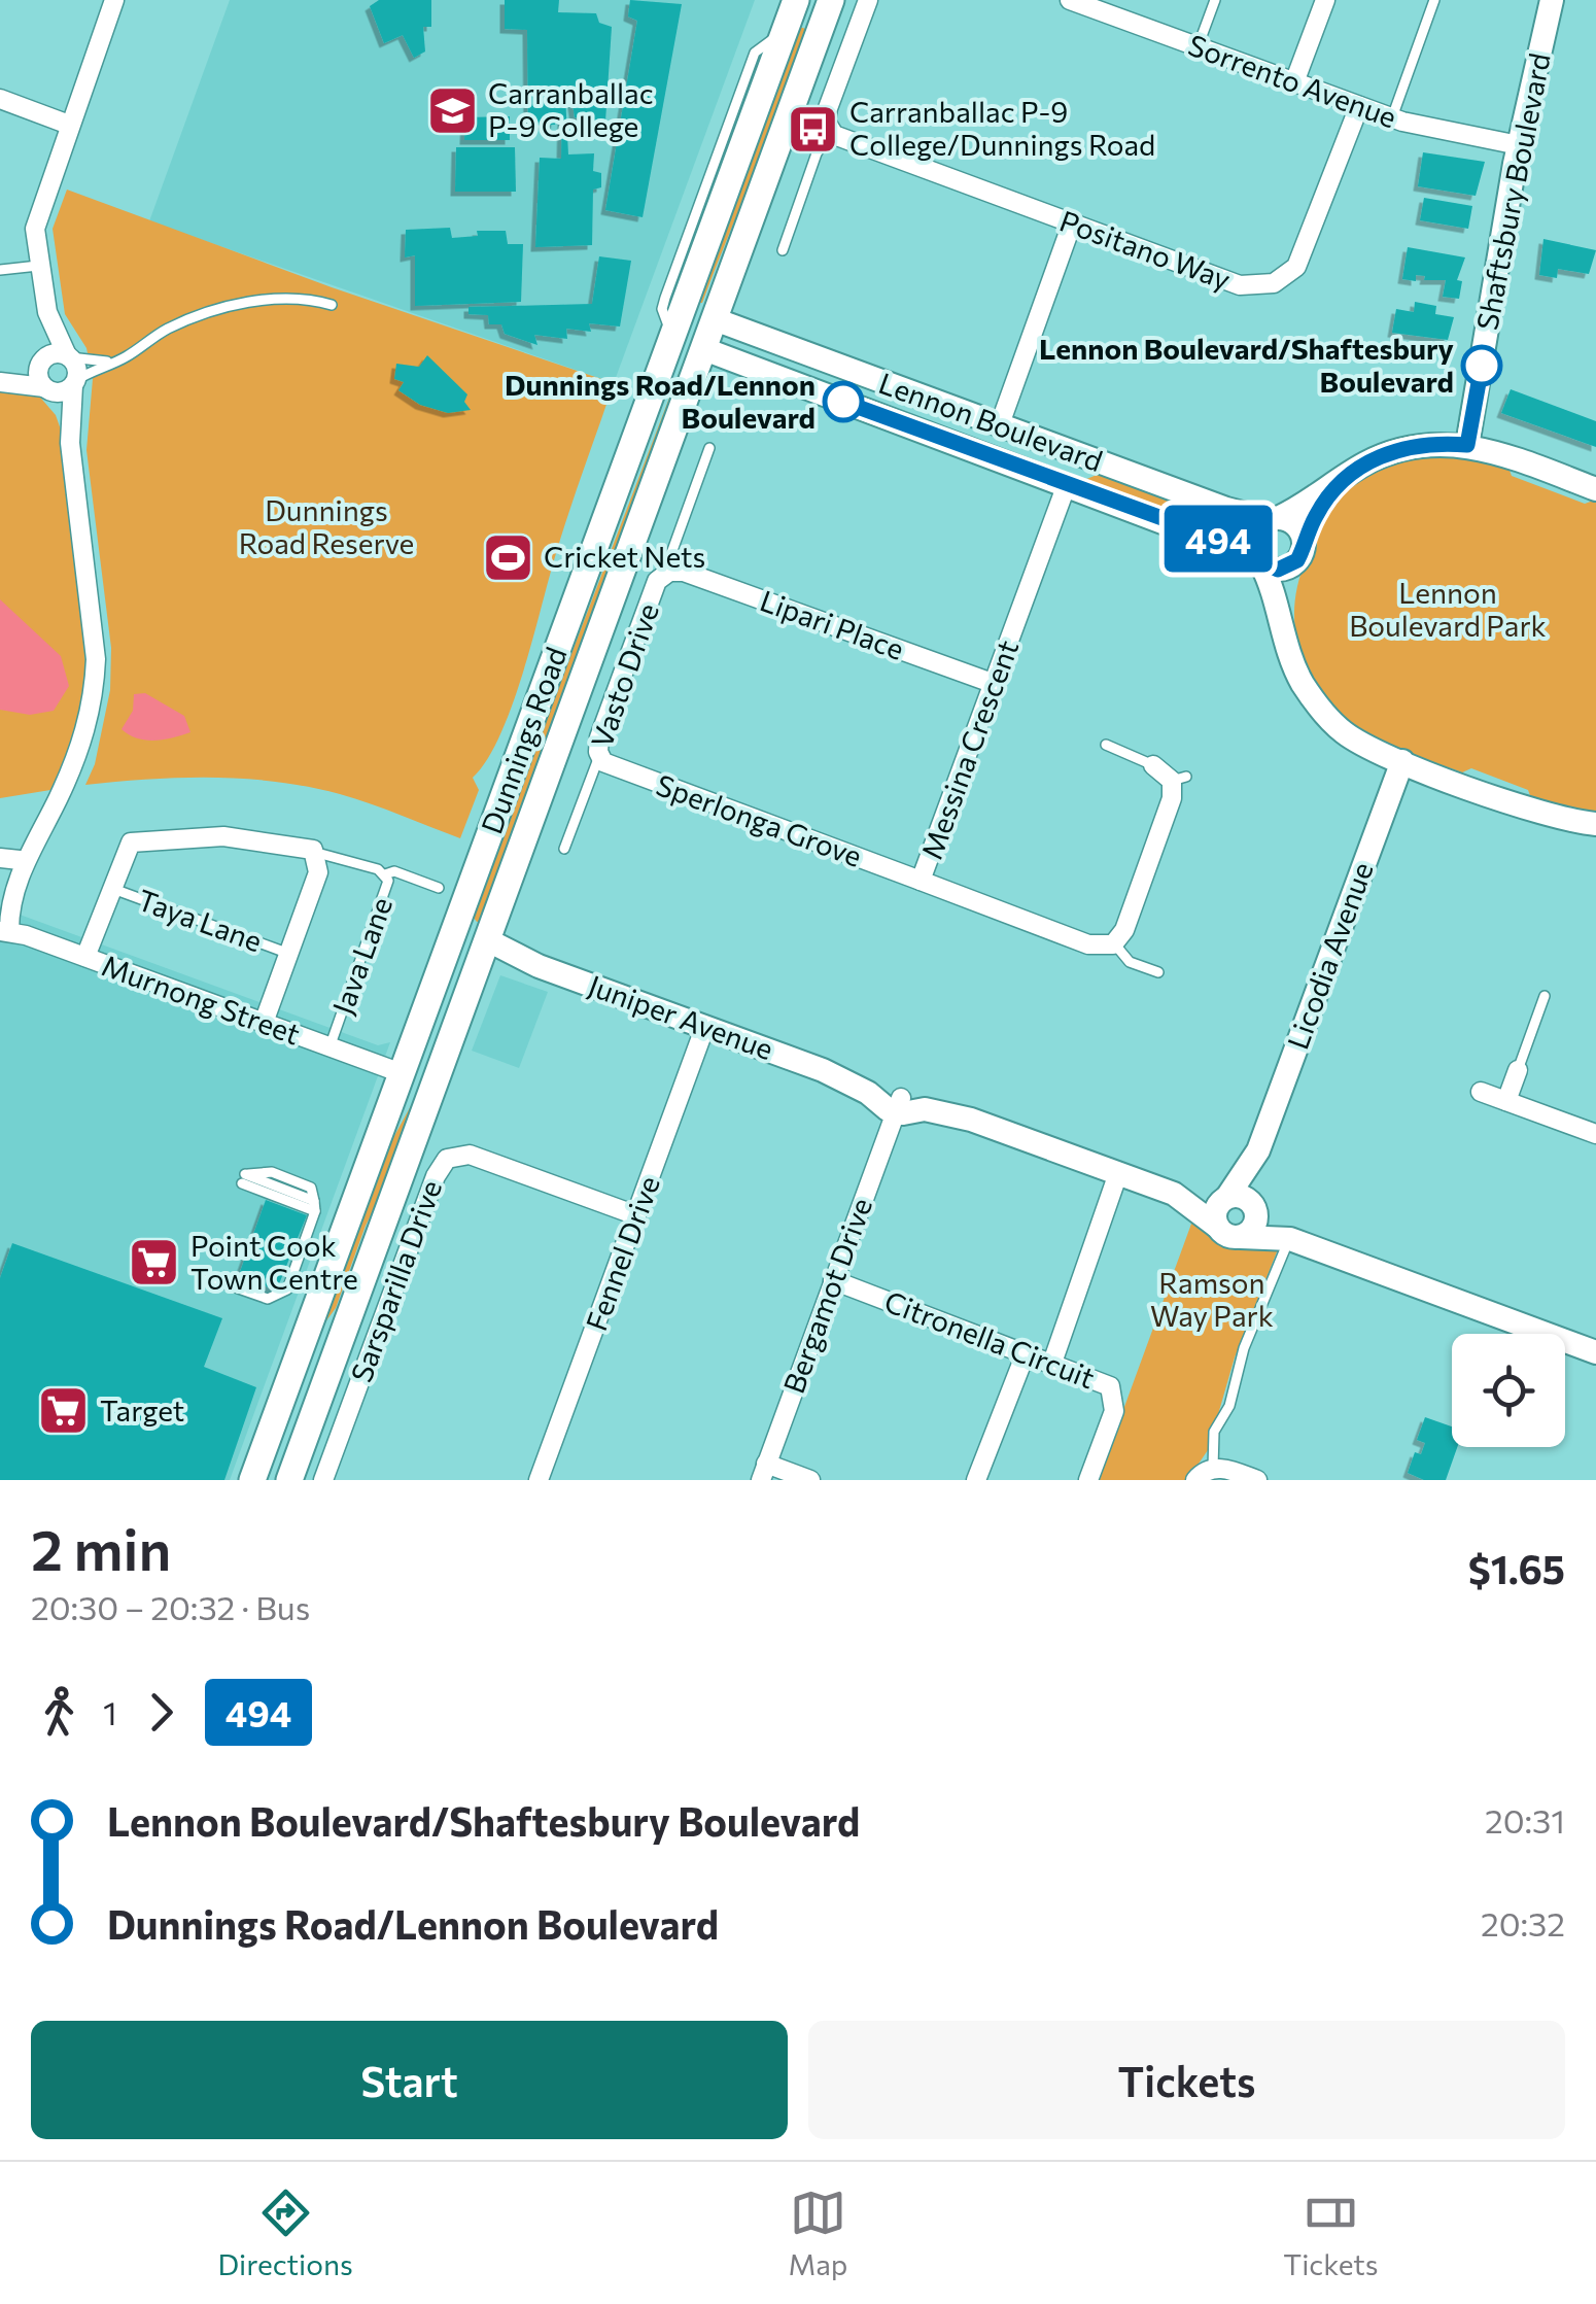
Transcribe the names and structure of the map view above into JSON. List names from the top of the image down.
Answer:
{
  "streets": {
    "main road": ["Dunnings Road"],
    "street": [
      "Sorrento Avenue",
      "Shaftsbury Boulevard",
      "Positano Way",
      "Lennon Boulevard",
      "Lipari Place",
      "Vasto Drive",
      "Messina Crescent",
      "Sperlonga Grove",
      "Licodia Avenue",
      "Murnong Street",
      "Juniper Avenue",
      "Fennel Drive",
      "Sarsparilla Drive",
      "Bergamot Drive",
      "Citronella Circuit"
    ],
    "lane": ["Taya Lane", "Java Lane"]
  },
  "crossings": [
    ["Sorrento Avenue", "Shaftsbury Boulevard"],
    ["Sorrento Avenue", "Positano Way"],
    ["Lennon Boulevard", "Dunnings Road"],
    ["Lennon Boulevard", "Messina Crescent"],
    ["Lipari Place", "Vasto Drive"],
    ["Lipari Place", "Messina Crescent"],
    ["Vasto Drive", "Sperlonga Grove"],
    ["Dunnings Road", "Murnong Street"],
    ["Dunnings Road", "Juniper Avenue"],
    ["Messina Crescent", "Sperlonga Grove"],
    ["Java Lane", "Murnong Street"],
    ["Licodia Avenue", "Juniper Avenue"],
    ["Juniper Avenue", "Fennel Drive"],
    ["Juniper Avenue", "Bergamot Drive"],
    ["Fennel Drive", "Sarsparilla Drive"],
    ["Bergamot Drive", "Citronella Circuit"]
  ],
  "parks": ["Dunnings Road Reserve", "Lennon Boulevard Park", "Ramson Way Park"],
  "places": {
    "school or university": ["Carranballac P-9 College"],
    "bus stop": ["Carranballac P-9 College/Dunnings Road"],
    "other": ["Lennon Boulevard/Shaftesbury Boulevard", "Dunnings Road/Lennon Boulevard"],
    "sports": ["Cricket Nets"],
    "supermarket": ["Point Cook Town Centre", "Target"]
  },
  "lines": ["bus line 494"],
  "page": {
    "on_map": "494",
    "heading": ["2 min", "20:30 – 20:32 · Bus", "$1.65"],
    "legs": ["1", "494"],
    "list": [
      {
        "name": "Lennon Boulevard/Shaftesbury Boulevard",
        "value": "20:31"
      },
      {
        "name": "Dunnings Road/Lennon Boulevard",
        "value": "20:32"
      }
    ],
    "buttons": ["Start", "Tickets"],
    "tabs": ["Directions", "Map", "Tickets"]
  }
}
